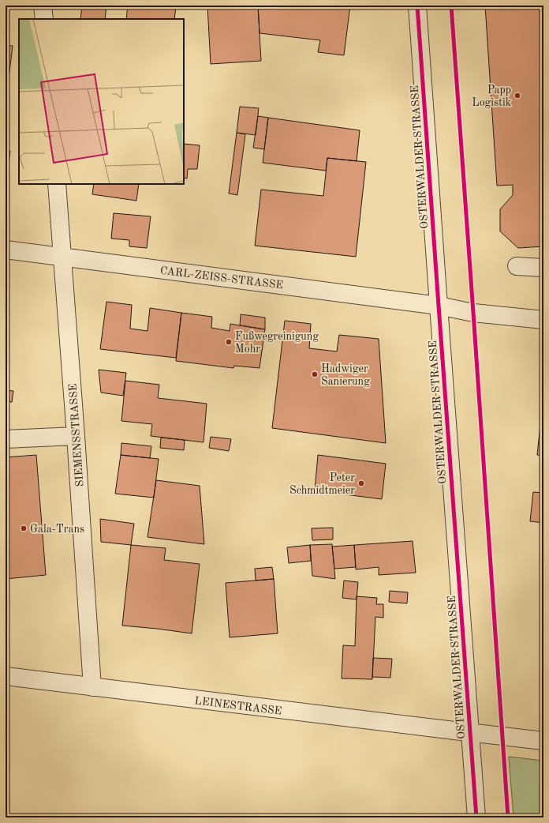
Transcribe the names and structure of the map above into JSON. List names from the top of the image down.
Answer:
{
  "streets": {
    "street": [
      "OSTERWALDER STRASSE",
      "CARL-ZEISS-STRASSE",
      "SIEMENSSTRASSE",
      "LEINESTRASSE"
    ]
  },
  "crossings": [
    ["OSTERWALDER STRASSE", "CARL-ZEISS-STRASSE"],
    ["OSTERWALDER STRASSE", "LEINESTRASSE"],
    ["CARL-ZEISS-STRASSE", "SIEMENSSTRASSE"],
    ["SIEMENSSTRASSE", "LEINESTRASSE"]
  ],
  "places": [
    "Papp Logistik",
    "Fußwegreinigung Mohr",
    "Hadwiger Sanierung",
    "Peter Schmidtmeier",
    "Gala-Trans"
  ]
}
